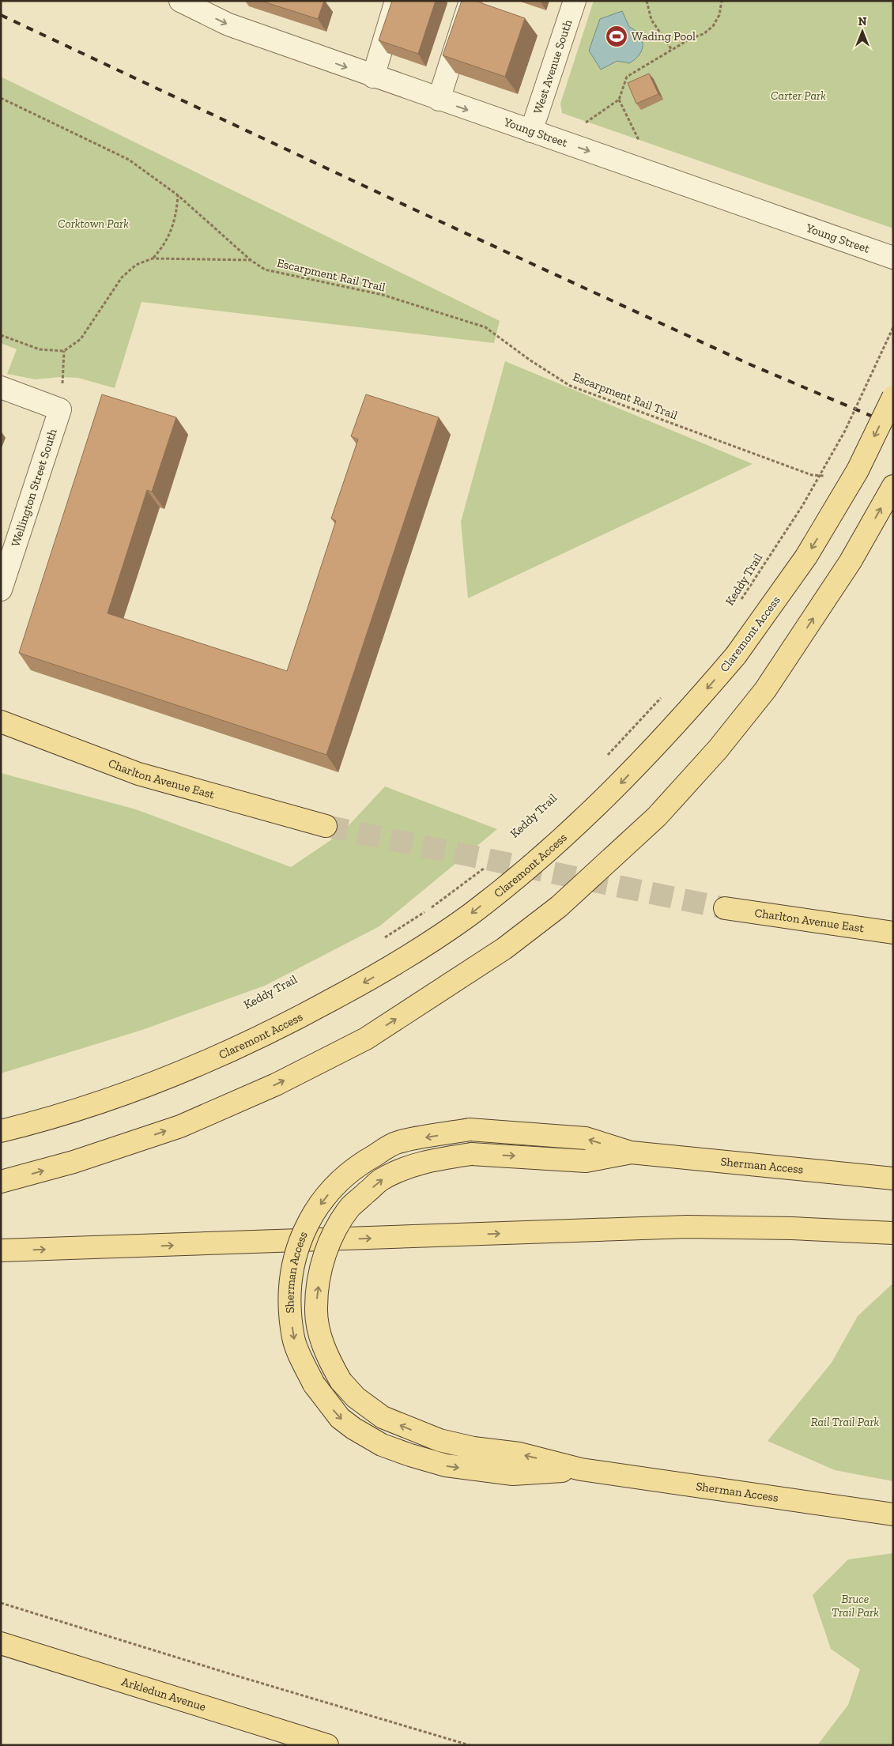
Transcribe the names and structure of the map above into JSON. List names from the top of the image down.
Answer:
{
  "streets": {
    "main road": [
      "Claremont Access",
      "Charlton Avenue East",
      "Sherman Access",
      "Arkledun Avenue"
    ],
    "street": ["West Avenue South", "Young Street", "Wellington Street South"],
    "path": ["Escarpment Rail Trail", "Keddy Trail"]
  },
  "crossings": [
    ["West Avenue South", "Young Street"]
  ],
  "one_way": ["Young Street"],
  "parks": [
    "Carter Park",
    "Corktown Park",
    "Rail Trail Park",
    "Bruce Trail Park"
  ],
  "places": {
    "sports": ["Wading Pool"]
  },
  "north": "top"
}
